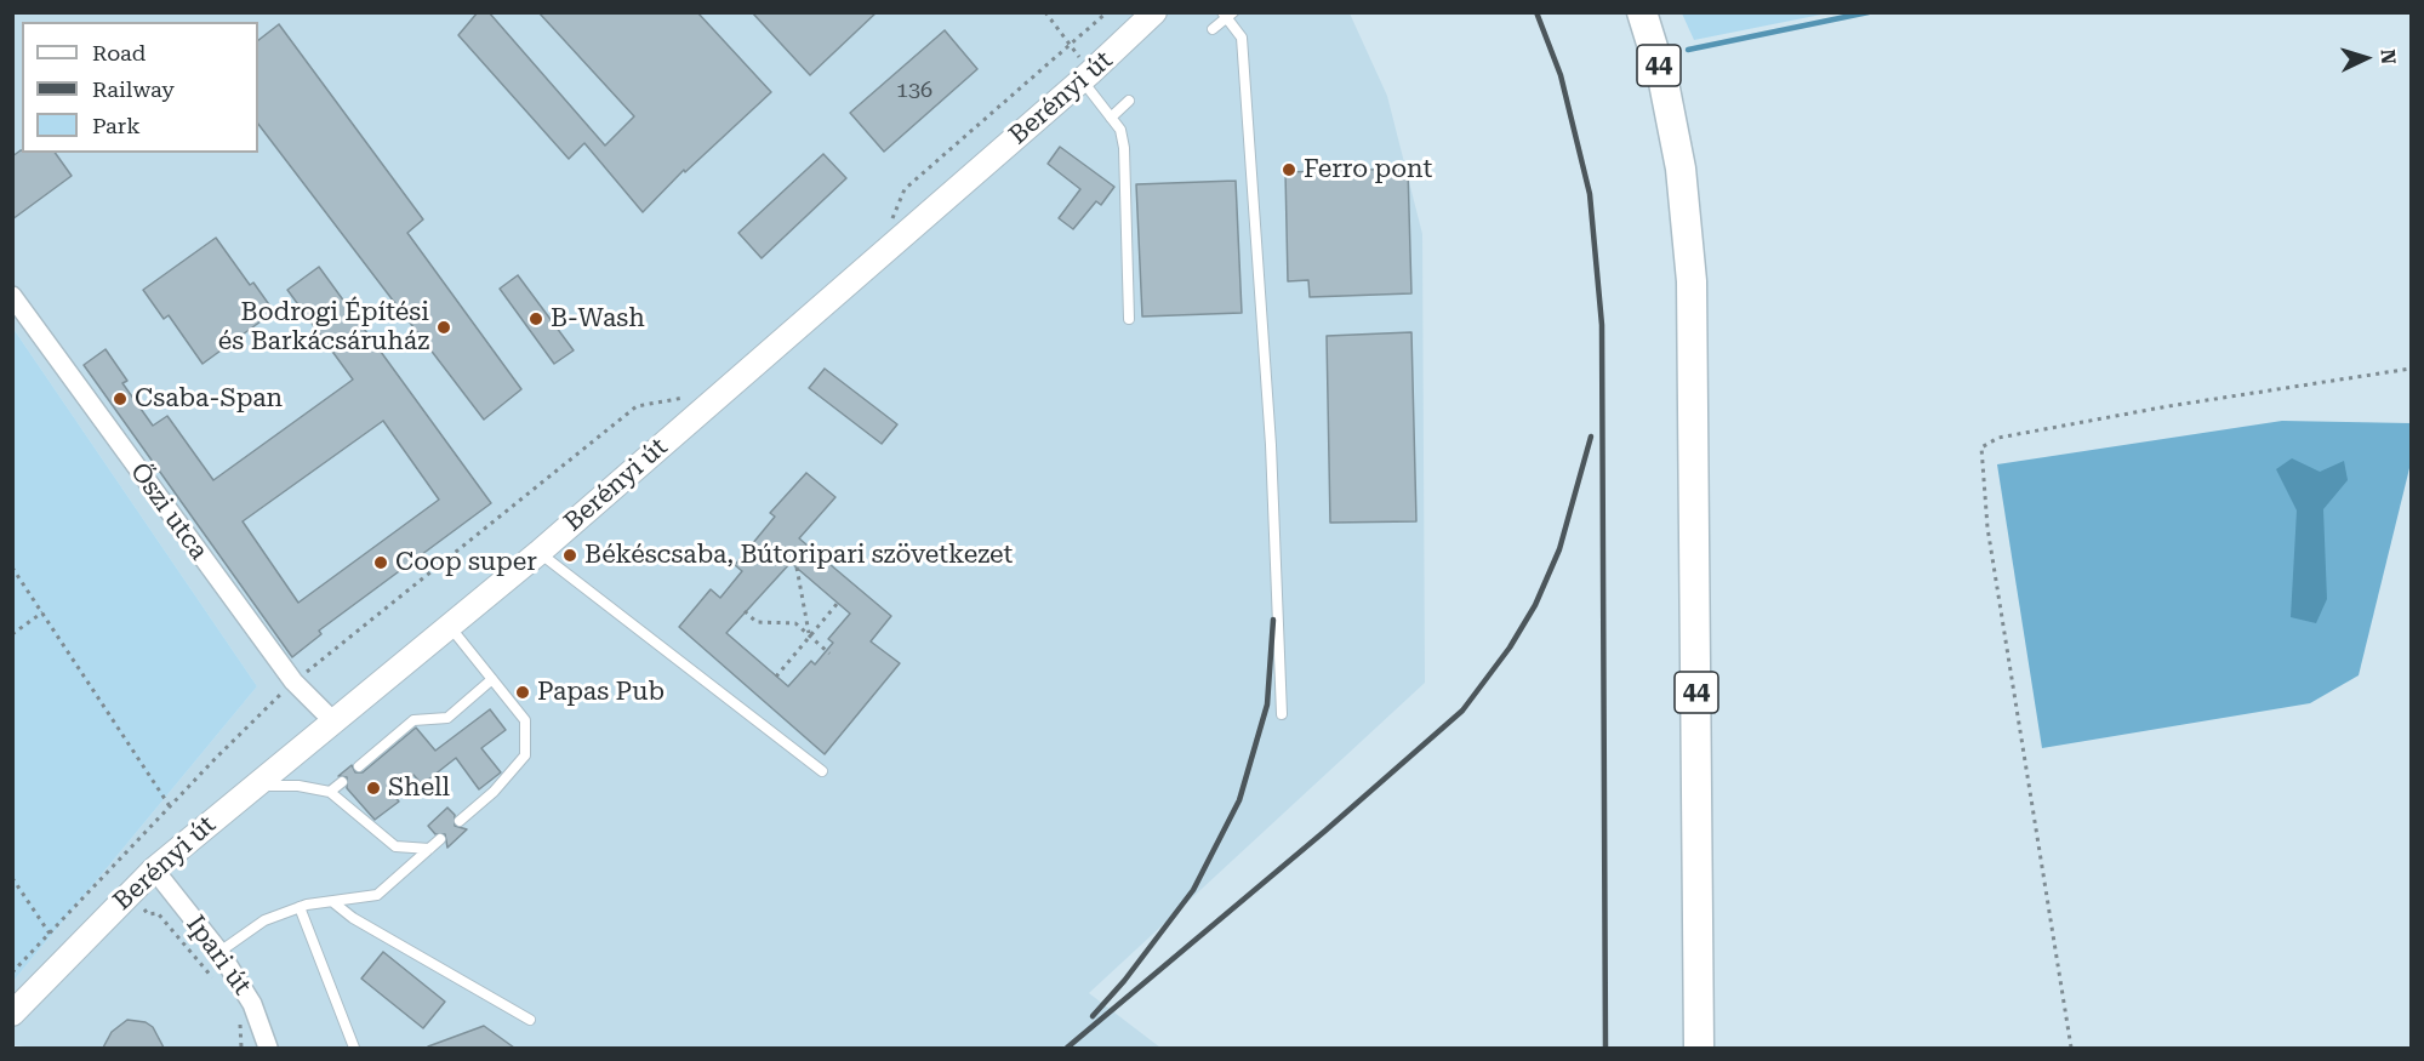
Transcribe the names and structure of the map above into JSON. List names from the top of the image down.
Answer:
{
  "streets": {
    "main road": ["44"],
    "street": ["Berényi út", "Őszi utca", "Ipari út"]
  },
  "crossings": [
    ["Berényi út", "Őszi utca"],
    ["Berényi út", "Ipari út"]
  ],
  "places": [
    "Ferro pont",
    "B-Wash",
    "Bodrogi Építési és Barkácsáruház",
    "Csaba-Span",
    "Békéscsaba, Bútoripari szövetkezet",
    "Coop super",
    "Papas Pub",
    "Shell"
  ],
  "house_numbers": ["136"],
  "legend": ["Road", "Railway", "Park"],
  "north": "right"
}
